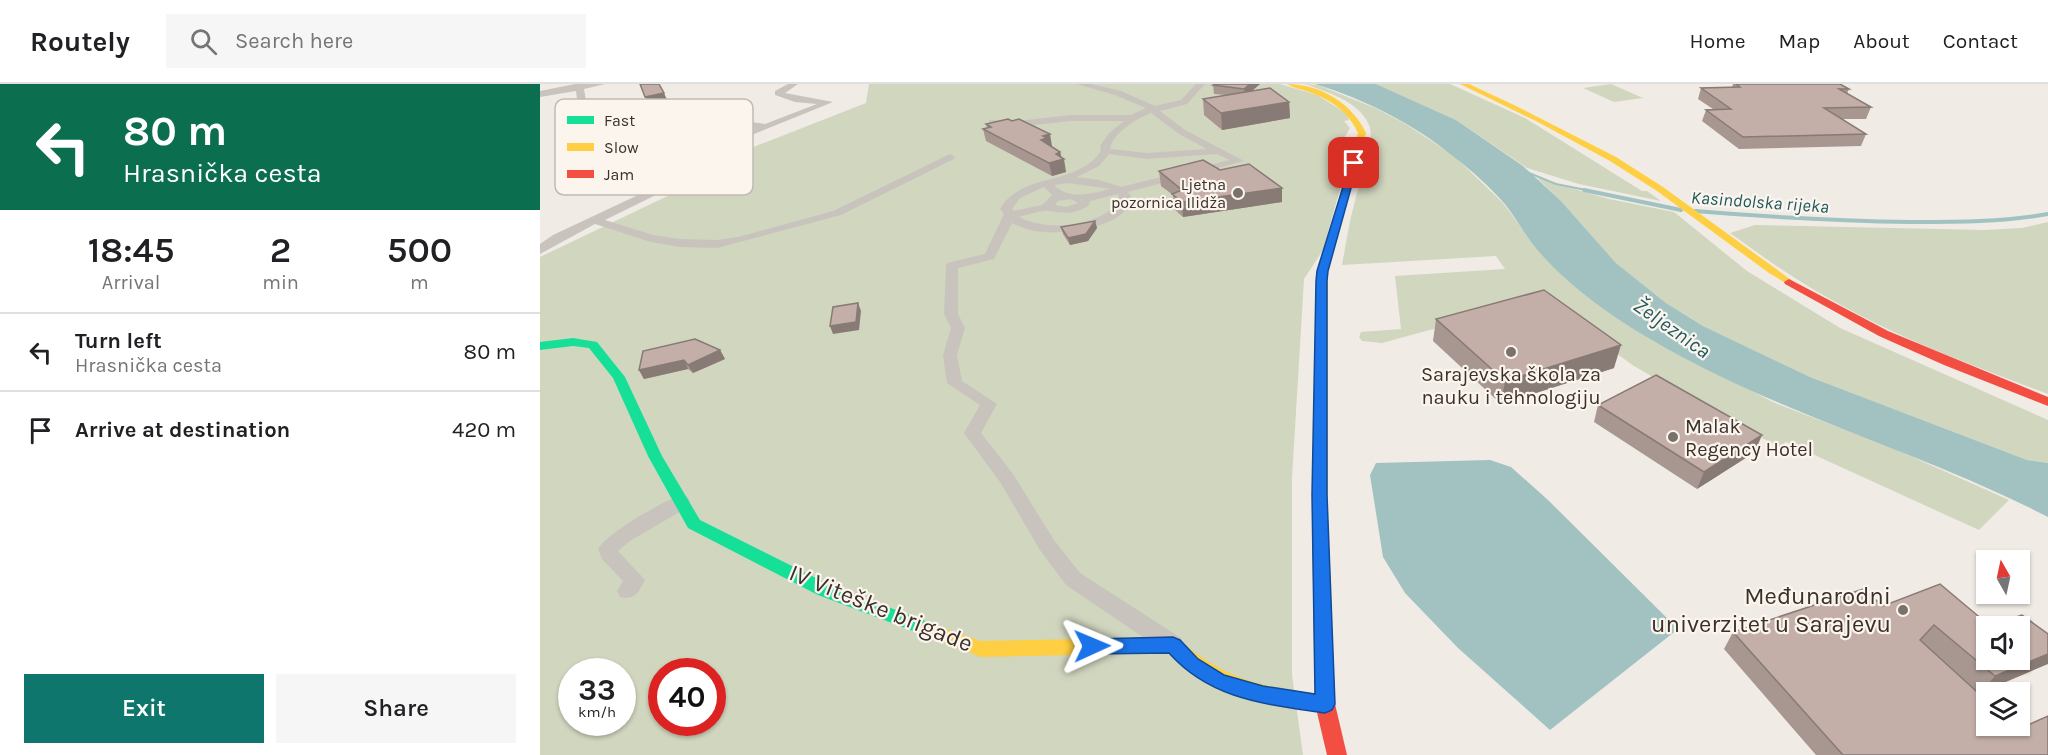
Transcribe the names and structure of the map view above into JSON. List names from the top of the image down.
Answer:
{
  "streets": {
    "street": ["IV Viteške brigade"]
  },
  "water": ["Kasindolska rijeka", "Željeznica"],
  "places": [
    "Ljetna pozornica Ilidža",
    "Sarajevska škola za nauku i tehnologiju",
    "Malak Regency Hotel",
    "Međunarodni univerzitet u Sarajevu"
  ],
  "legend": ["Fast", "Slow", "Jam"],
  "north": "top",
  "page": {
    "header": "Routely",
    "search": "Search here",
    "nav": [
      "Home",
      "Map",
      "About",
      "Contact"
    ],
    "turn": ["80 m", "Hrasnička cesta"],
    "eta": [
      "18:45",
      "Arrival",
      "2",
      "min",
      "500",
      "m"
    ],
    "list": [
      {
        "name": "Turn left",
        "note": "Hrasnička cesta",
        "value": "80 m"
      },
      {
        "name": "Arrive at destination",
        "value": "420 m"
      }
    ],
    "speed": "33 km/h",
    "limit": "40",
    "buttons": ["Exit", "Share"]
  }
}
